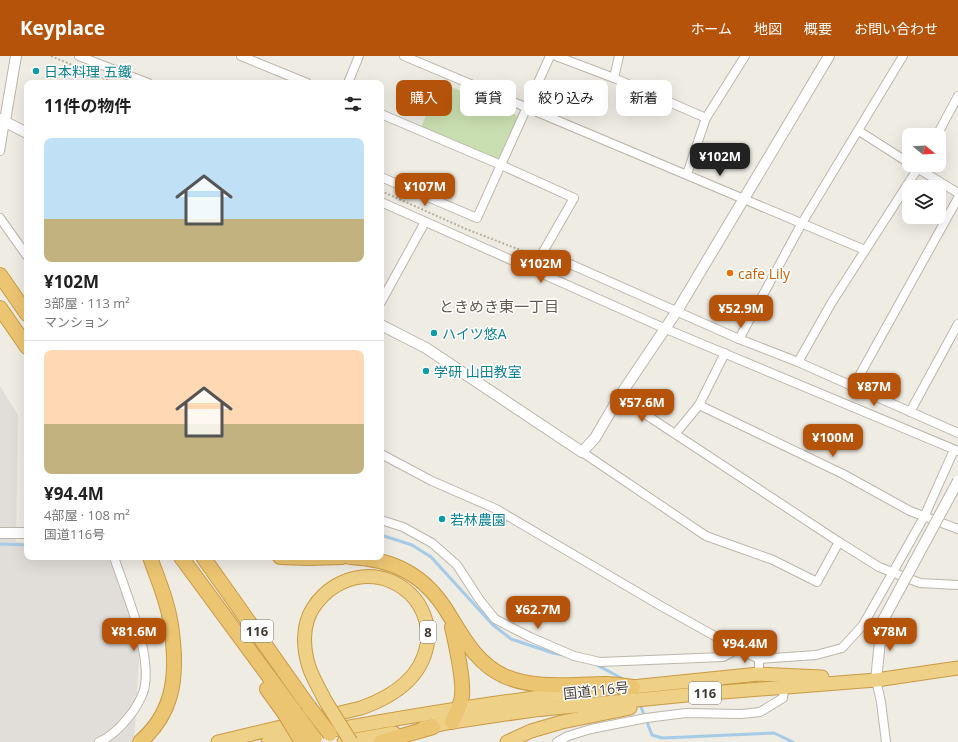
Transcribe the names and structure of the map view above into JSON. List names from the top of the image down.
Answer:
{
  "streets": {
    "highway": ["116", "8", "国道116号"]
  },
  "crossings": [
    ["116", "国道116号"]
  ],
  "districts": ["ときめき東一丁目"],
  "places": [
    "日本料理 五鐵",
    "cafe Lily",
    "ハイツ悠A",
    "学研 山田教室",
    "若林農園"
  ],
  "north": "right",
  "page": {
    "header": "Keyplace",
    "nav": [
      "ホーム",
      "地図",
      "概要",
      "お問い合わせ"
    ],
    "chip": [
      "購入",
      "賃貸",
      "絞り込み",
      "新着"
    ],
    "heading": "11件の物件",
    "list": [
      {
        "name": "¥102M",
        "note": "3部屋 · 113 m² · マンション"
      },
      {
        "name": "¥94.4M",
        "note": "4部屋 · 108 m² · 国道116号"
      }
    ],
    "price": [
      "¥102M",
      "¥107M",
      "¥102M",
      "¥52.9M",
      "¥87M",
      "¥57.6M",
      "¥100M",
      "¥62.7M",
      "¥81.6M",
      "¥78M",
      "¥94.4M"
    ]
  }
}
